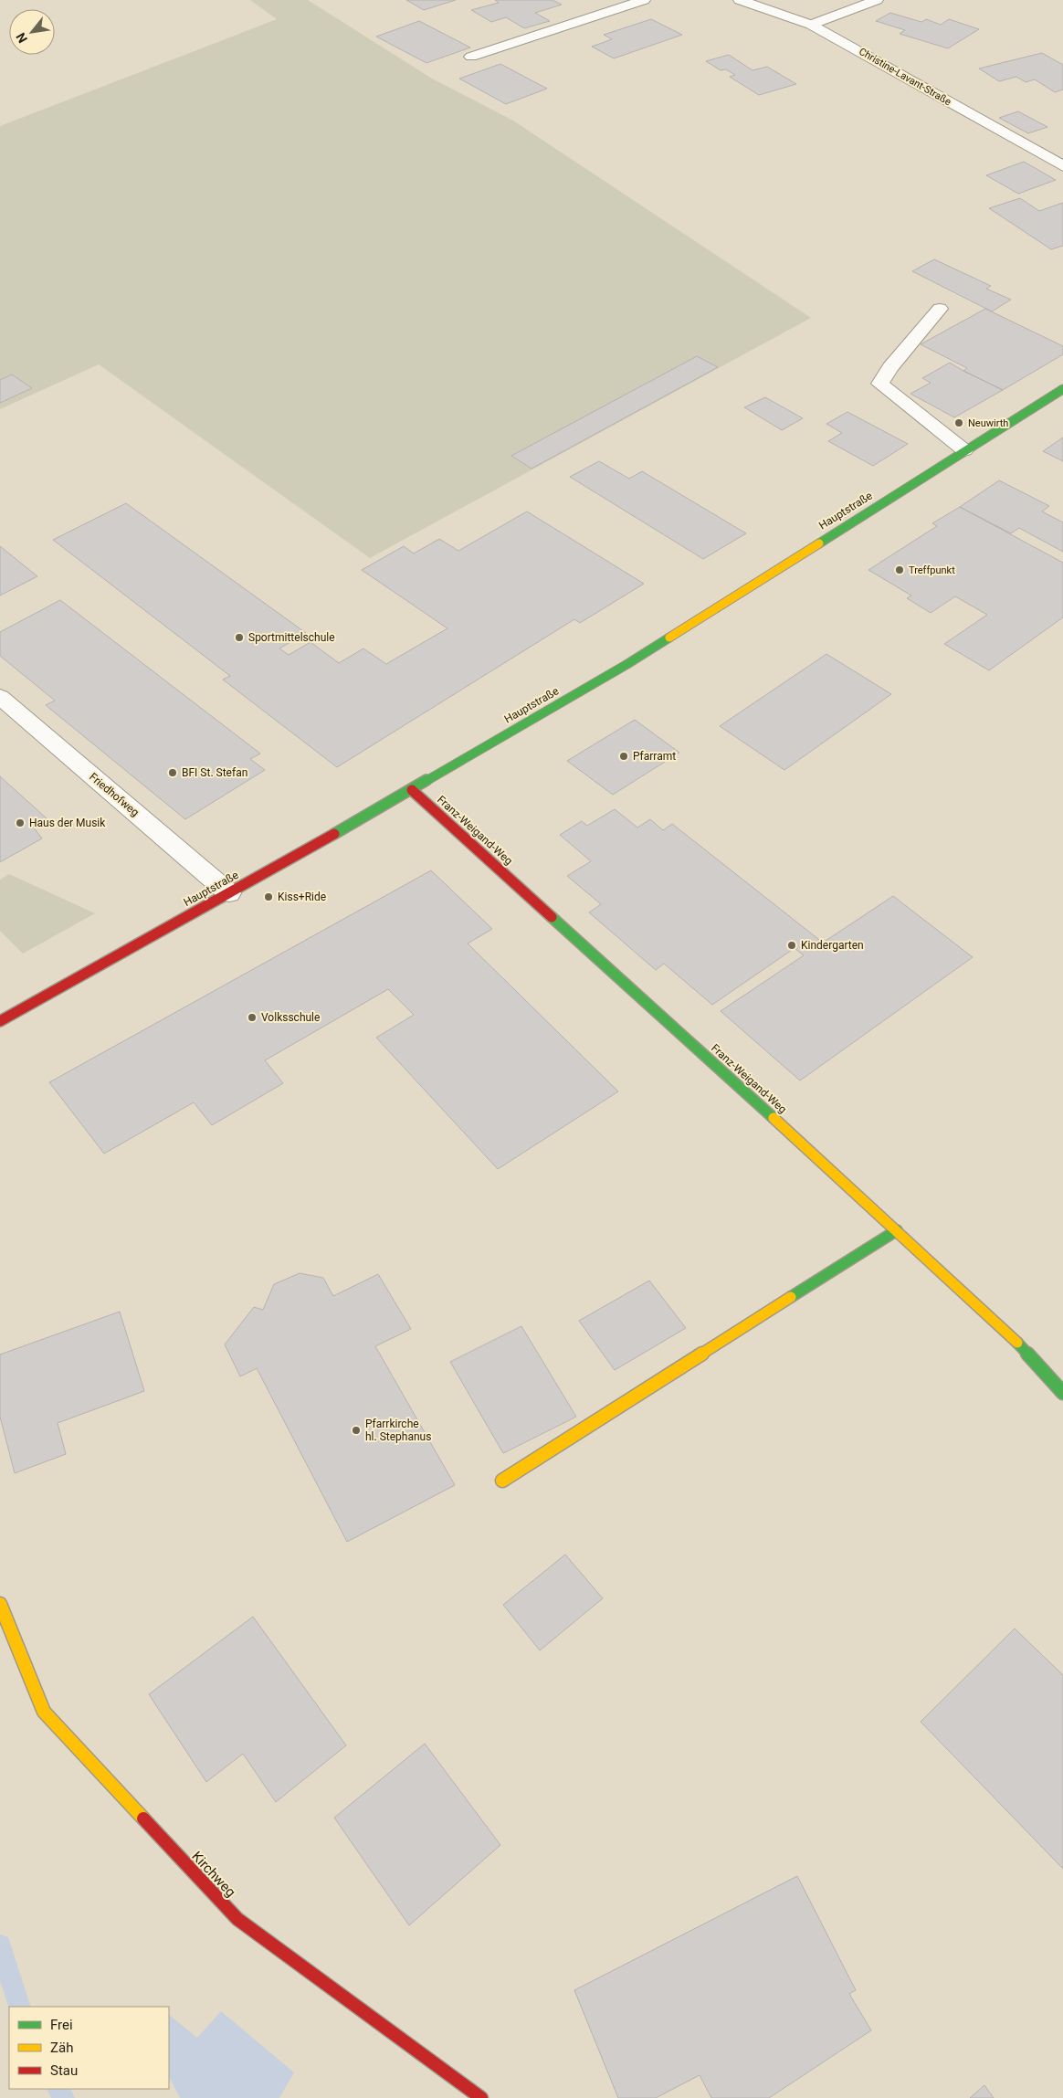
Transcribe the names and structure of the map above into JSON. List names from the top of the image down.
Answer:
{
  "streets": {
    "street": [
      "Christine-Lavant-Straße",
      "Hauptstraße",
      "Friedhofweg",
      "Franz-Weigand-Weg",
      "Kirchweg"
    ]
  },
  "crossings": [
    ["Hauptstraße", "Friedhofweg"],
    ["Hauptstraße", "Franz-Weigand-Weg"]
  ],
  "places": [
    "Neuwirth",
    "Treffpunkt",
    "Sportmittelschule",
    "Pfarramt",
    "BFI St. Stefan",
    "Haus der Musik",
    "Kiss+Ride",
    "Kindergarten",
    "Volksschule",
    "Pfarrkirche hl. Stephanus"
  ],
  "legend": ["Frei", "Zäh", "Stau"],
  "north": "bottom left"
}
